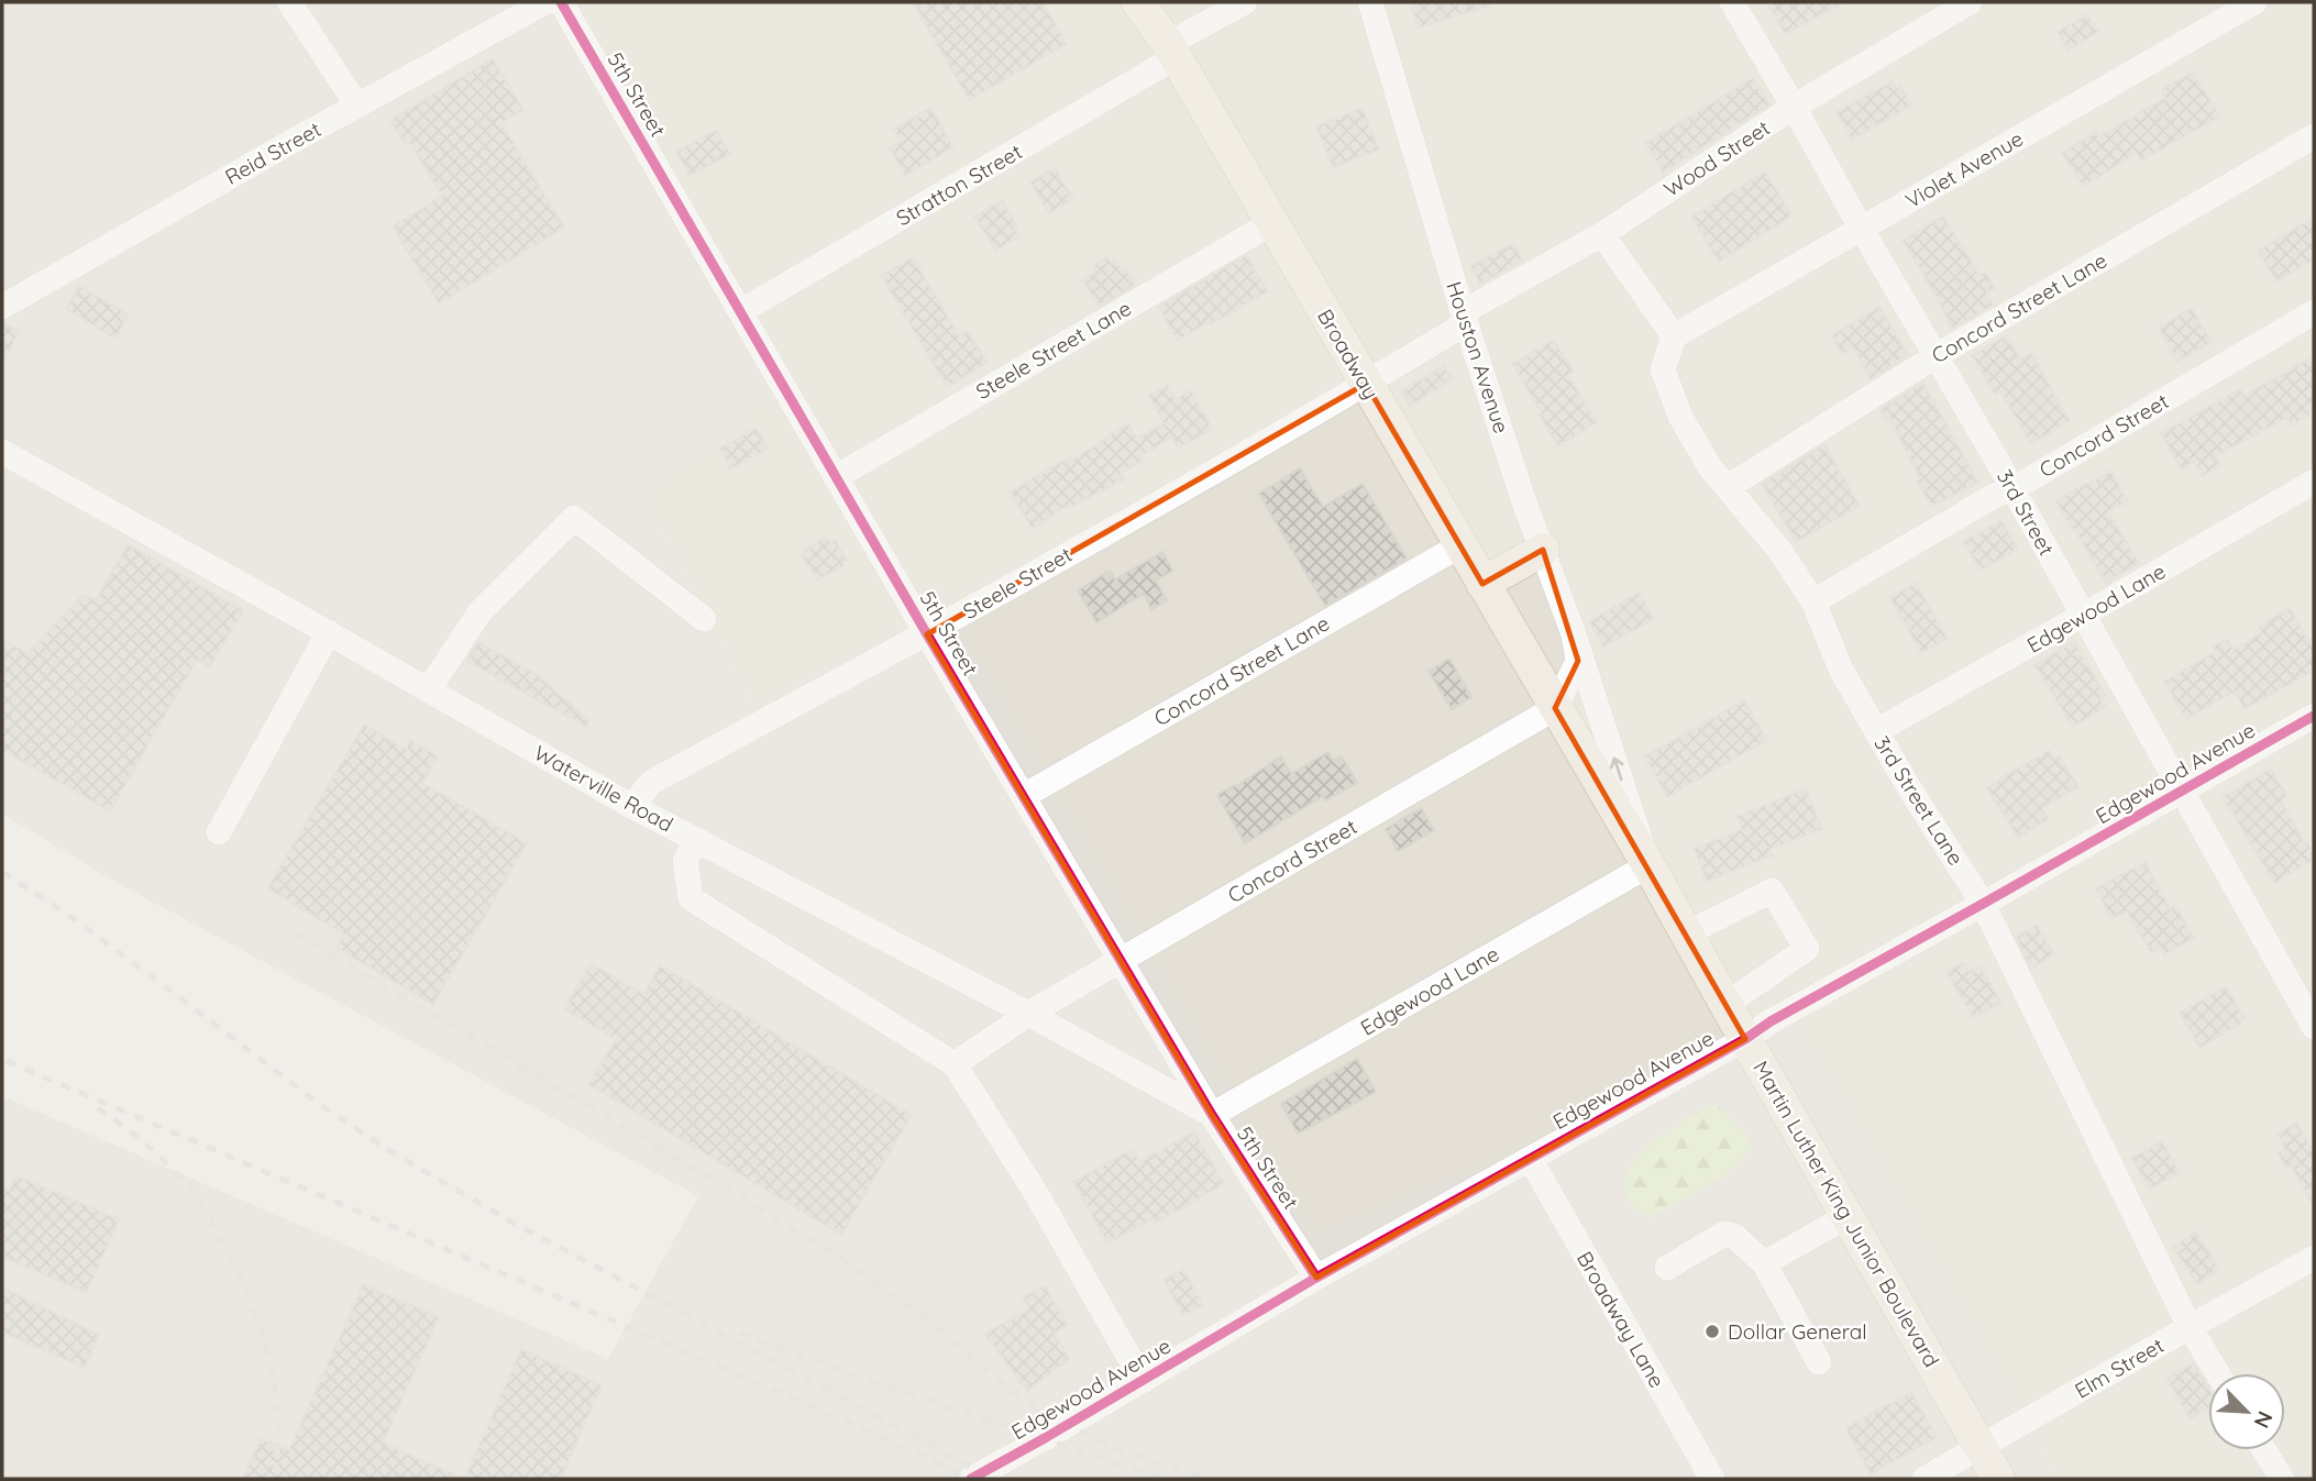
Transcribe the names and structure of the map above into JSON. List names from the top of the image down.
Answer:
{
  "streets": {
    "main road": ["Broadway", "Martin Luther King Junior Boulevard"],
    "street": [
      "5th Street",
      "Reid Street",
      "Wood Street",
      "Violet Avenue",
      "Stratton Street",
      "Concord Street Lane",
      "Steele Street Lane",
      "Houston Avenue",
      "Concord Street",
      "3rd Street",
      "Steele Street",
      "Edgewood Lane",
      "Edgewood Avenue",
      "Waterville Road",
      "3rd Street Lane",
      "Broadway Lane",
      "Elm Street"
    ]
  },
  "crossings": [
    ["5th Street", "Stratton Street"],
    ["5th Street", "Concord Street Lane"],
    ["5th Street", "Steele Street Lane"],
    ["5th Street", "Concord Street"],
    ["5th Street", "Steele Street"],
    ["5th Street", "Edgewood Lane"],
    ["5th Street", "Edgewood Avenue"],
    ["5th Street", "Waterville Road"],
    ["Wood Street", "Broadway"],
    ["Wood Street", "Houston Avenue"],
    ["Wood Street", "3rd Street"],
    ["Wood Street", "Steele Street"],
    ["Violet Avenue", "3rd Street"],
    ["Violet Avenue", "3rd Street Lane"],
    ["Stratton Street", "Broadway"],
    ["Concord Street Lane", "Broadway"],
    ["Concord Street Lane", "3rd Street"],
    ["Concord Street Lane", "3rd Street Lane"],
    ["Steele Street Lane", "Broadway"],
    ["Broadway", "Houston Avenue"],
    ["Broadway", "Concord Street"],
    ["Broadway", "Steele Street"],
    ["Broadway", "Martin Luther King Junior Boulevard"],
    ["Houston Avenue", "Concord Street"],
    ["Houston Avenue", "Martin Luther King Junior Boulevard"],
    ["Concord Street", "3rd Street"],
    ["Concord Street", "Waterville Road"],
    ["Concord Street", "3rd Street Lane"],
    ["Concord Street", "Martin Luther King Junior Boulevard"],
    ["3rd Street", "Edgewood Lane"],
    ["3rd Street", "Edgewood Avenue"],
    ["Steele Street", "Waterville Road"],
    ["Edgewood Lane", "Waterville Road"],
    ["Edgewood Lane", "3rd Street Lane"],
    ["Edgewood Lane", "Martin Luther King Junior Boulevard"],
    ["Edgewood Avenue", "3rd Street Lane"],
    ["Edgewood Avenue", "Martin Luther King Junior Boulevard"],
    ["Edgewood Avenue", "Broadway Lane"],
    ["3rd Street Lane", "Elm Street"],
    ["Martin Luther King Junior Boulevard", "Elm Street"]
  ],
  "places": ["Dollar General"],
  "north": "bottom right"
}
